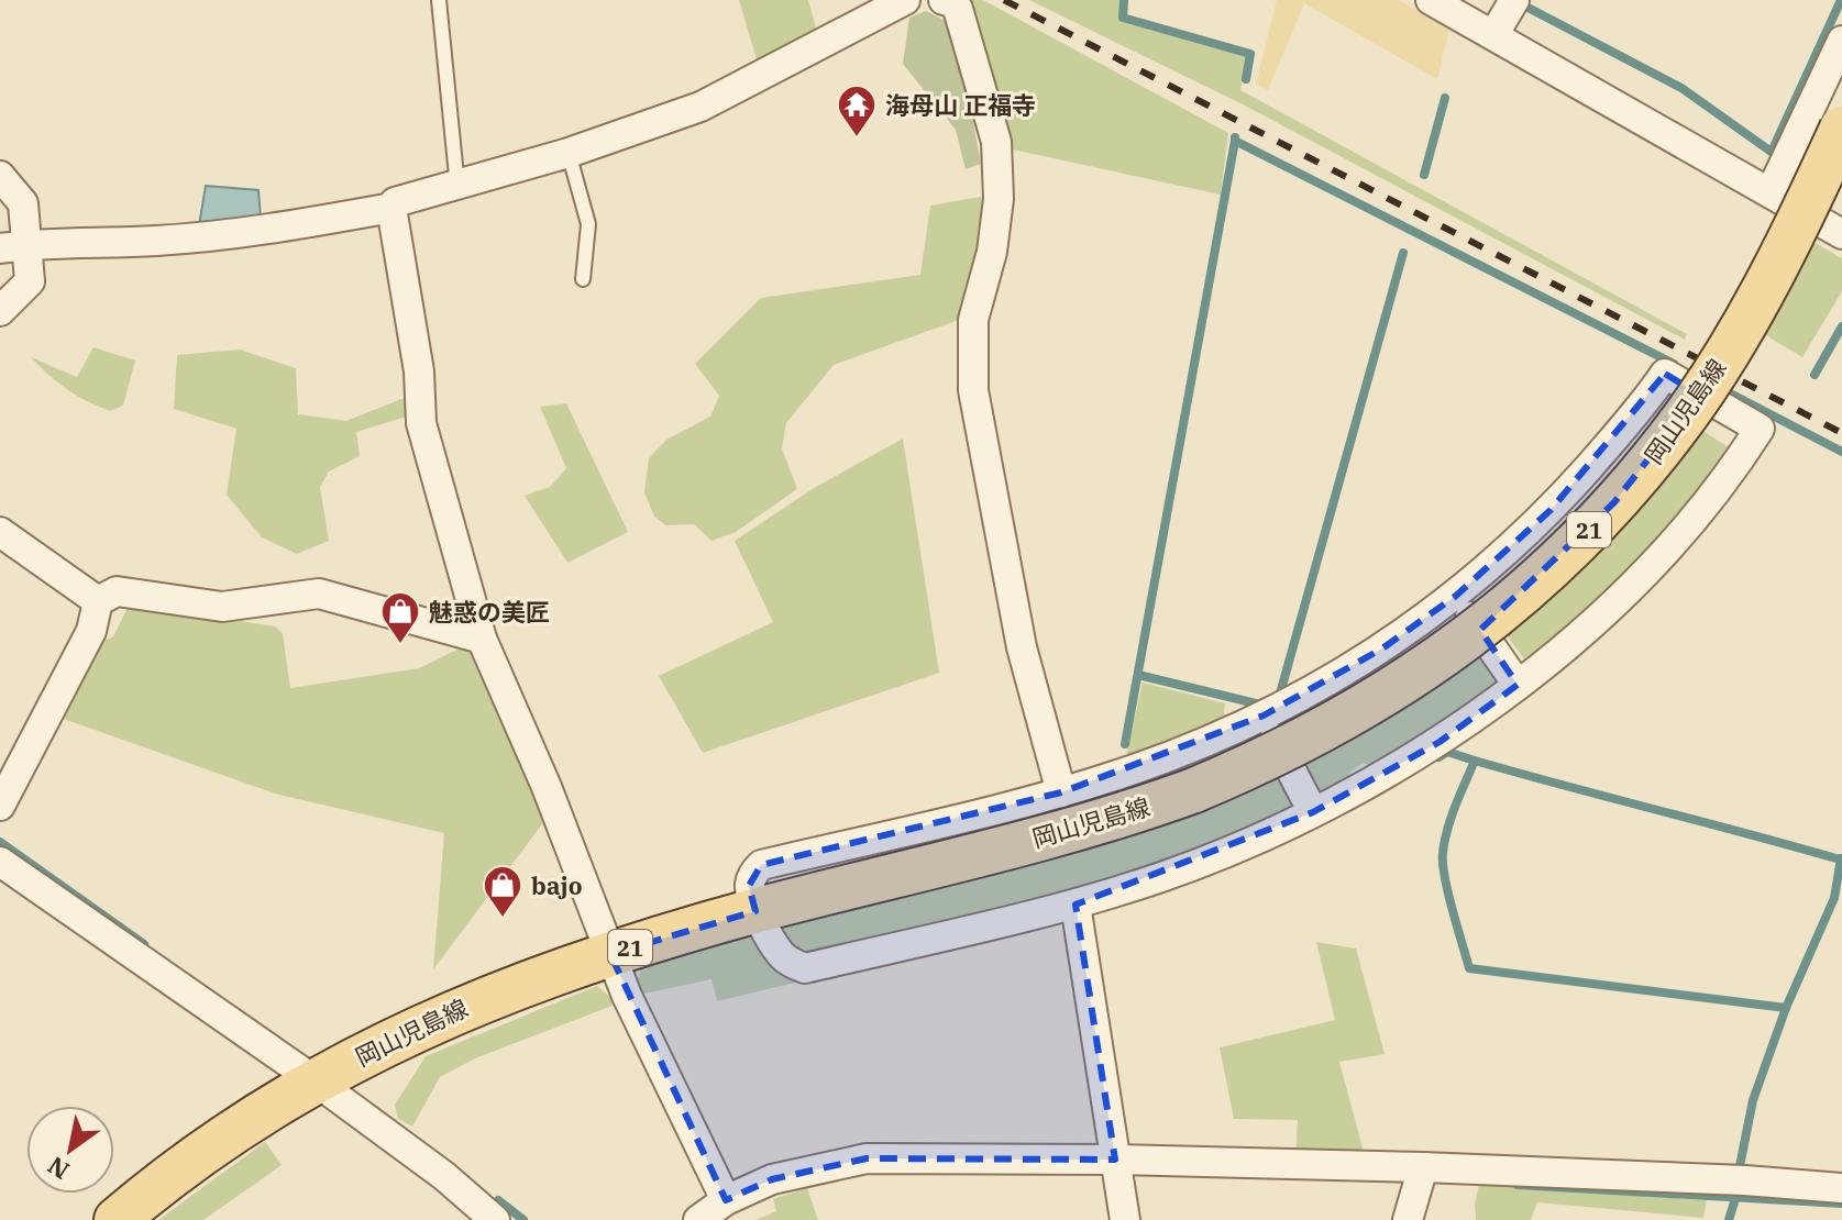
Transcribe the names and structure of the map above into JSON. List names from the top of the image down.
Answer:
{
  "streets": {
    "main road": ["岡山児島線", "21"]
  },
  "places": {
    "temple": ["海母山 正福寺"],
    "shop": ["魅惑の美匠", "bajo"]
  },
  "north": "bottom left"
}
